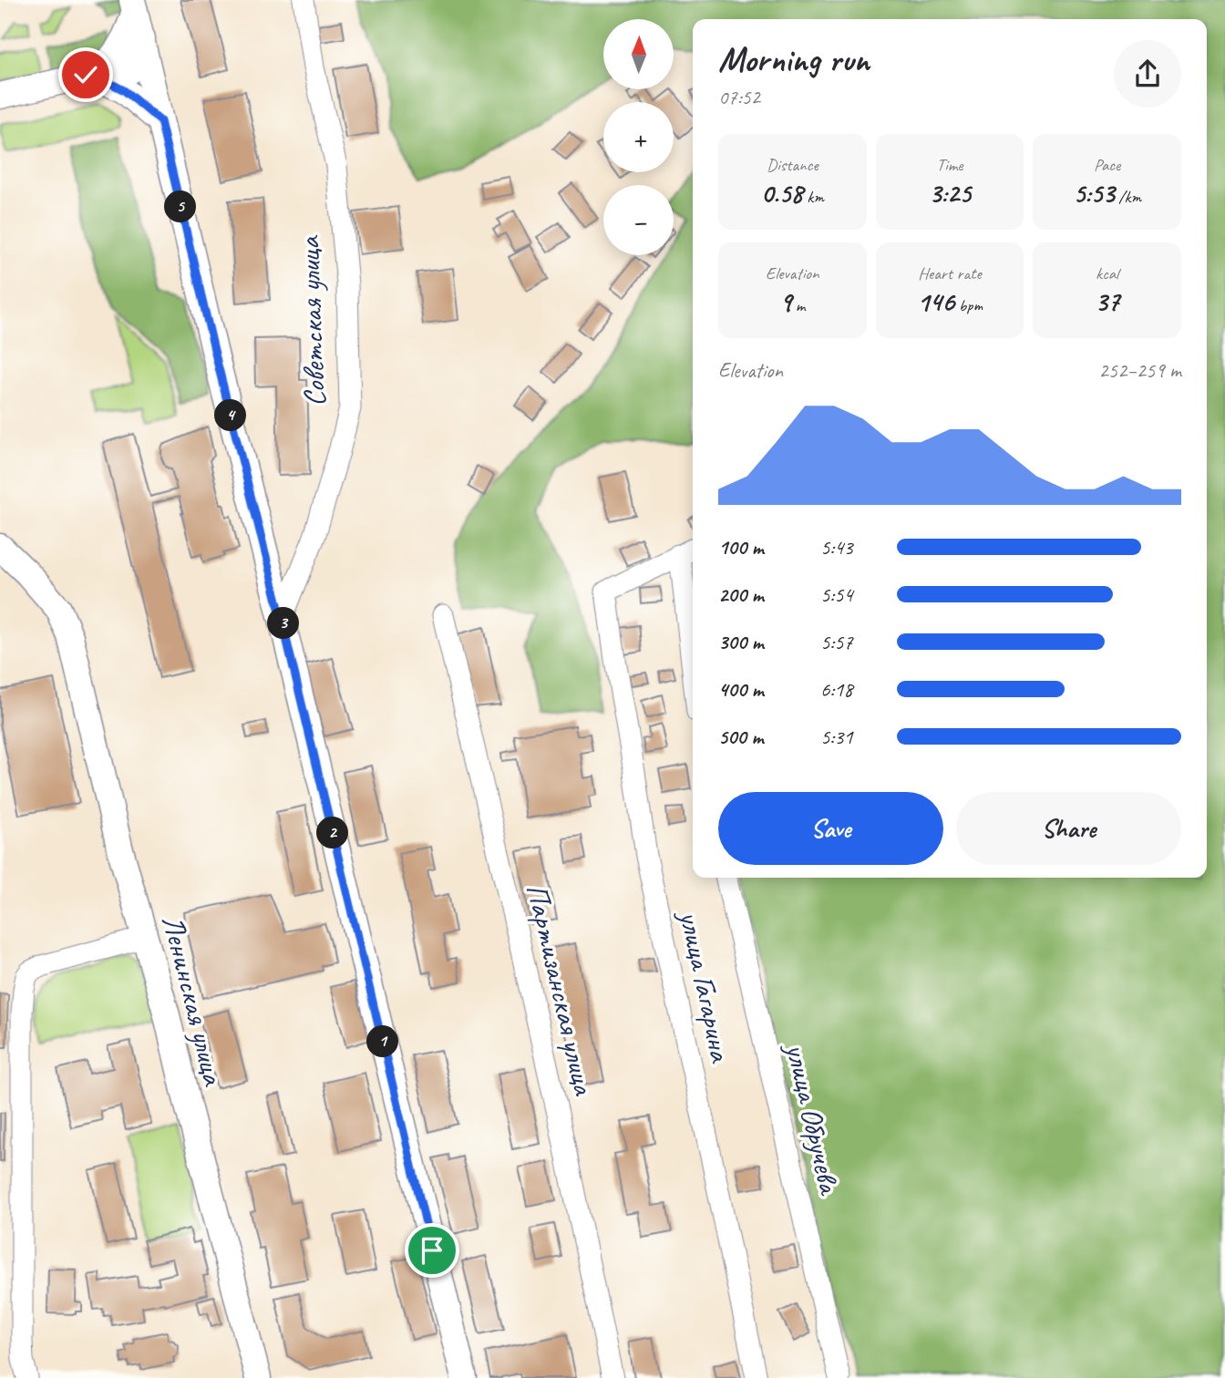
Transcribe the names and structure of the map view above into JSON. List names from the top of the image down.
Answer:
{
  "streets": {
    "main road": ["Ленинская улица"],
    "street": [
      "Советская улица",
      "улица Гагарина",
      "Партизанская улица",
      "улица Обручева"
    ]
  },
  "north": "top",
  "page": {
    "map_buttons": ["+", "−"],
    "heading": ["Morning run", "07:52"],
    "stats": [
      ["Distance", "0.58 km"],
      ["Time", "3:25"],
      ["Pace", "5:53 /km"],
      ["Elevation", "9 m"],
      ["Heart rate", "146 bpm"],
      ["kcal", "37"]
    ],
    "pins": [
      "5",
      "4",
      "3",
      "2",
      "1"
    ],
    "chart": ["Elevation", "252–259 m"],
    "list": [
      {
        "name": "100 m",
        "note": "5:43"
      },
      {
        "name": "200 m",
        "note": "5:54"
      },
      {
        "name": "300 m",
        "note": "5:57"
      },
      {
        "name": "400 m",
        "note": "6:18"
      },
      {
        "name": "500 m",
        "note": "5:31"
      }
    ],
    "buttons": ["Save", "Share"]
  }
}
